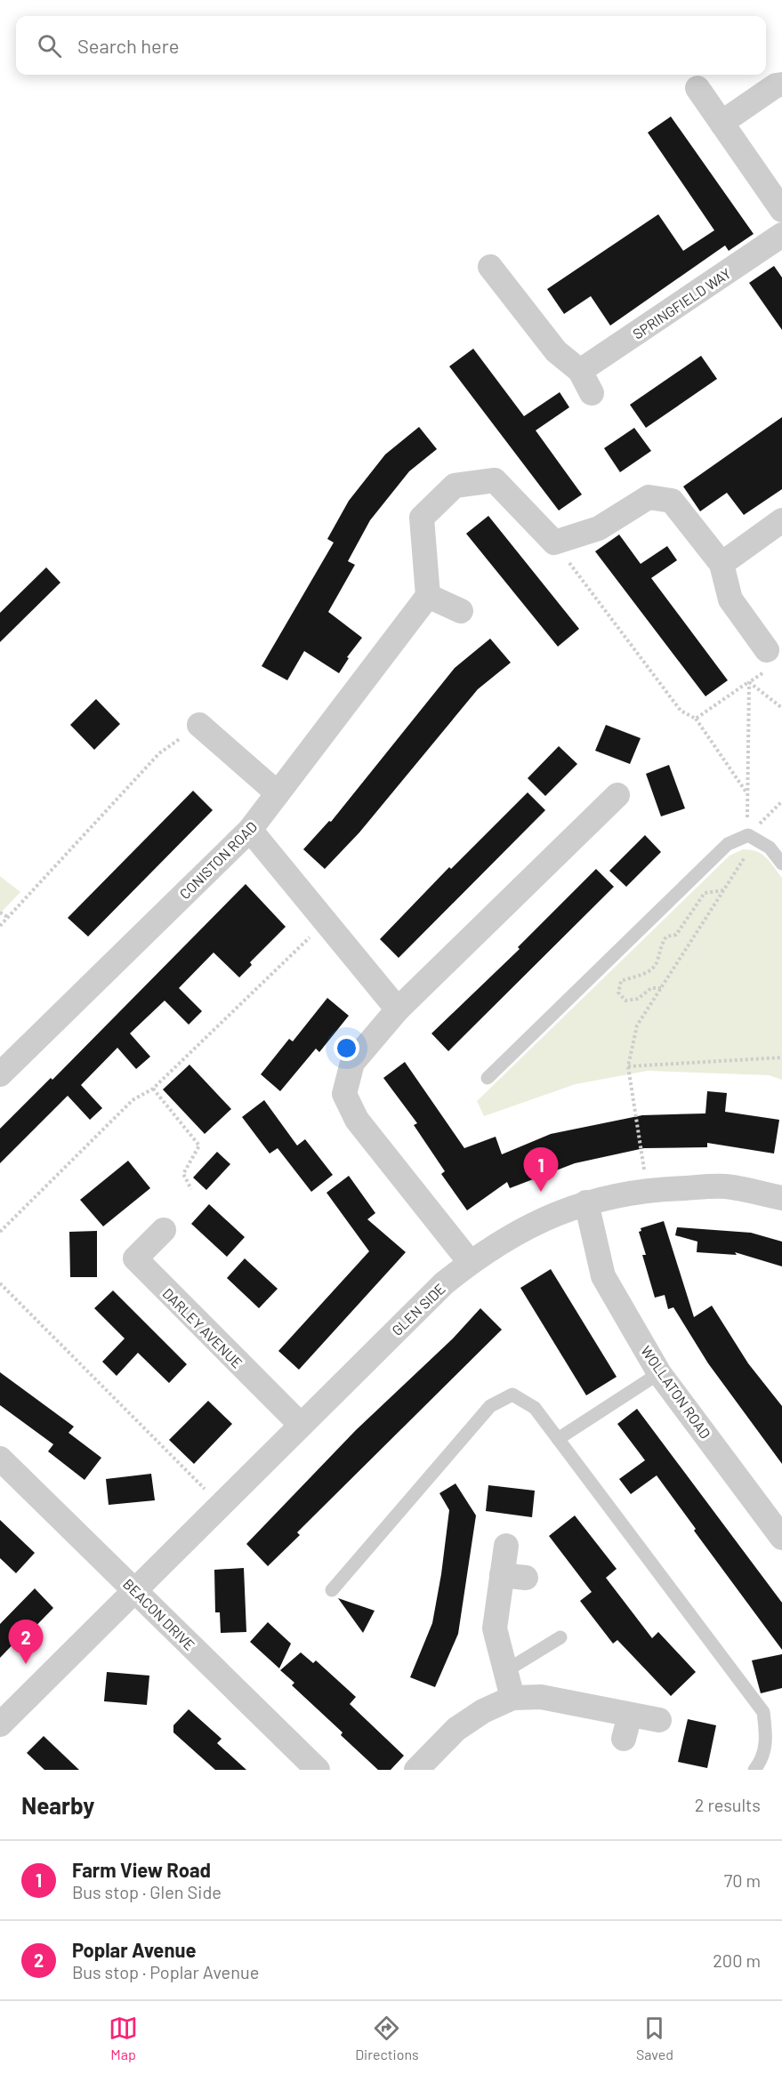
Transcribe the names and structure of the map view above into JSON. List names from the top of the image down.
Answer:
{
  "streets": {
    "street": [
      "SPRINGFIELD WAY",
      "CONISTON ROAD",
      "GLEN SIDE",
      "DARLEY AVENUE",
      "WOLLATON ROAD",
      "BEACON DRIVE"
    ]
  },
  "crossings": [
    ["GLEN SIDE", "DARLEY AVENUE"],
    ["GLEN SIDE", "WOLLATON ROAD"],
    ["GLEN SIDE", "BEACON DRIVE"]
  ],
  "page": {
    "search": "Search here",
    "pins": ["1", "2"],
    "heading": ["Nearby", "2 results"],
    "list": [
      {
        "mark": "1",
        "name": "Farm View Road",
        "note": "Bus stop · Glen Side",
        "value": "70 m"
      },
      {
        "mark": "2",
        "name": "Poplar Avenue",
        "note": "Bus stop · Poplar Avenue",
        "value": "200 m"
      }
    ],
    "nav": ["Map", "Directions", "Saved"]
  }
}
